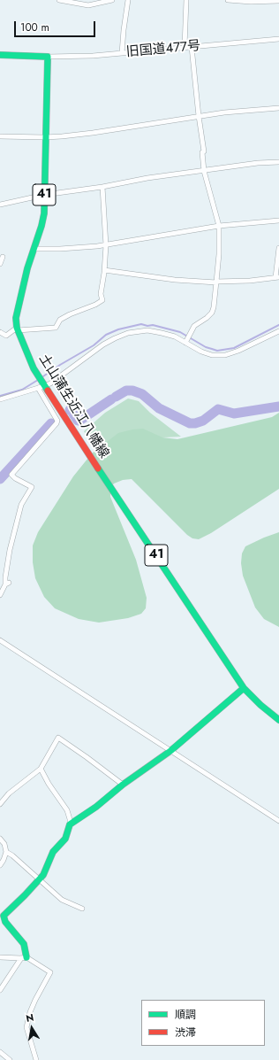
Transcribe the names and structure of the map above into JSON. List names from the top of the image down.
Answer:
{
  "streets": {
    "main road": ["41", "土山蒲生近江八幡線"],
    "street": ["旧国道477号"]
  },
  "crossings": [
    ["旧国道477号", "土山蒲生近江八幡線"]
  ],
  "legend": ["順調", "渋滞"],
  "scale_bar": "100 m",
  "north": "top"
}
